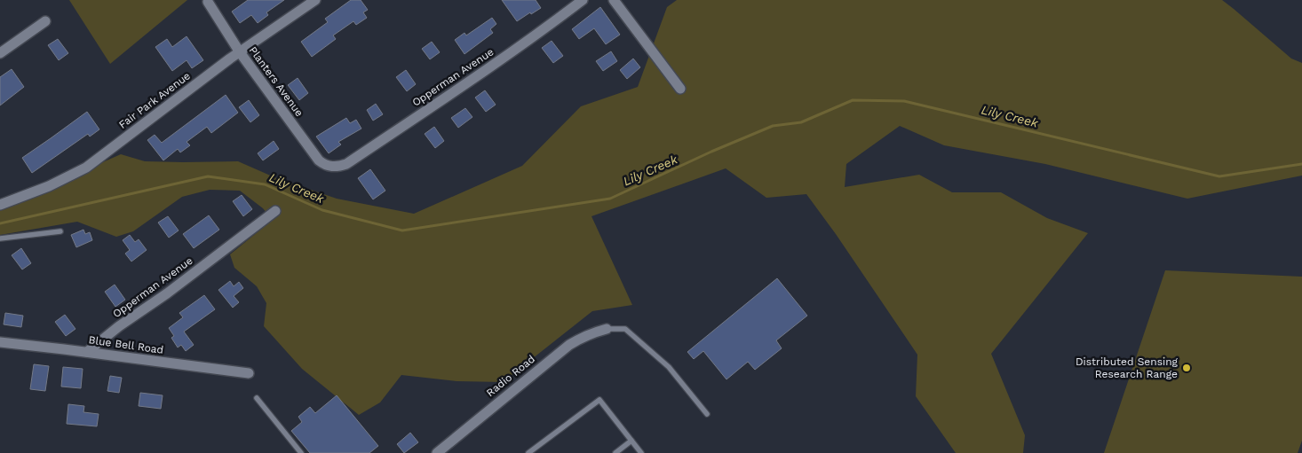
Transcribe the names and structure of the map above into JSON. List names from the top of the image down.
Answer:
{
  "streets": {
    "street": [
      "Opperman Avenue",
      "Planters Avenue",
      "Fair Park Avenue",
      "Blue Bell Road",
      "Radio Road"
    ]
  },
  "crossings": [
    ["Opperman Avenue", "Planters Avenue"],
    ["Opperman Avenue", "Blue Bell Road"],
    ["Planters Avenue", "Fair Park Avenue"]
  ],
  "water": ["Lily Creek"],
  "places": ["Distributed Sensing Research Range"]
}
